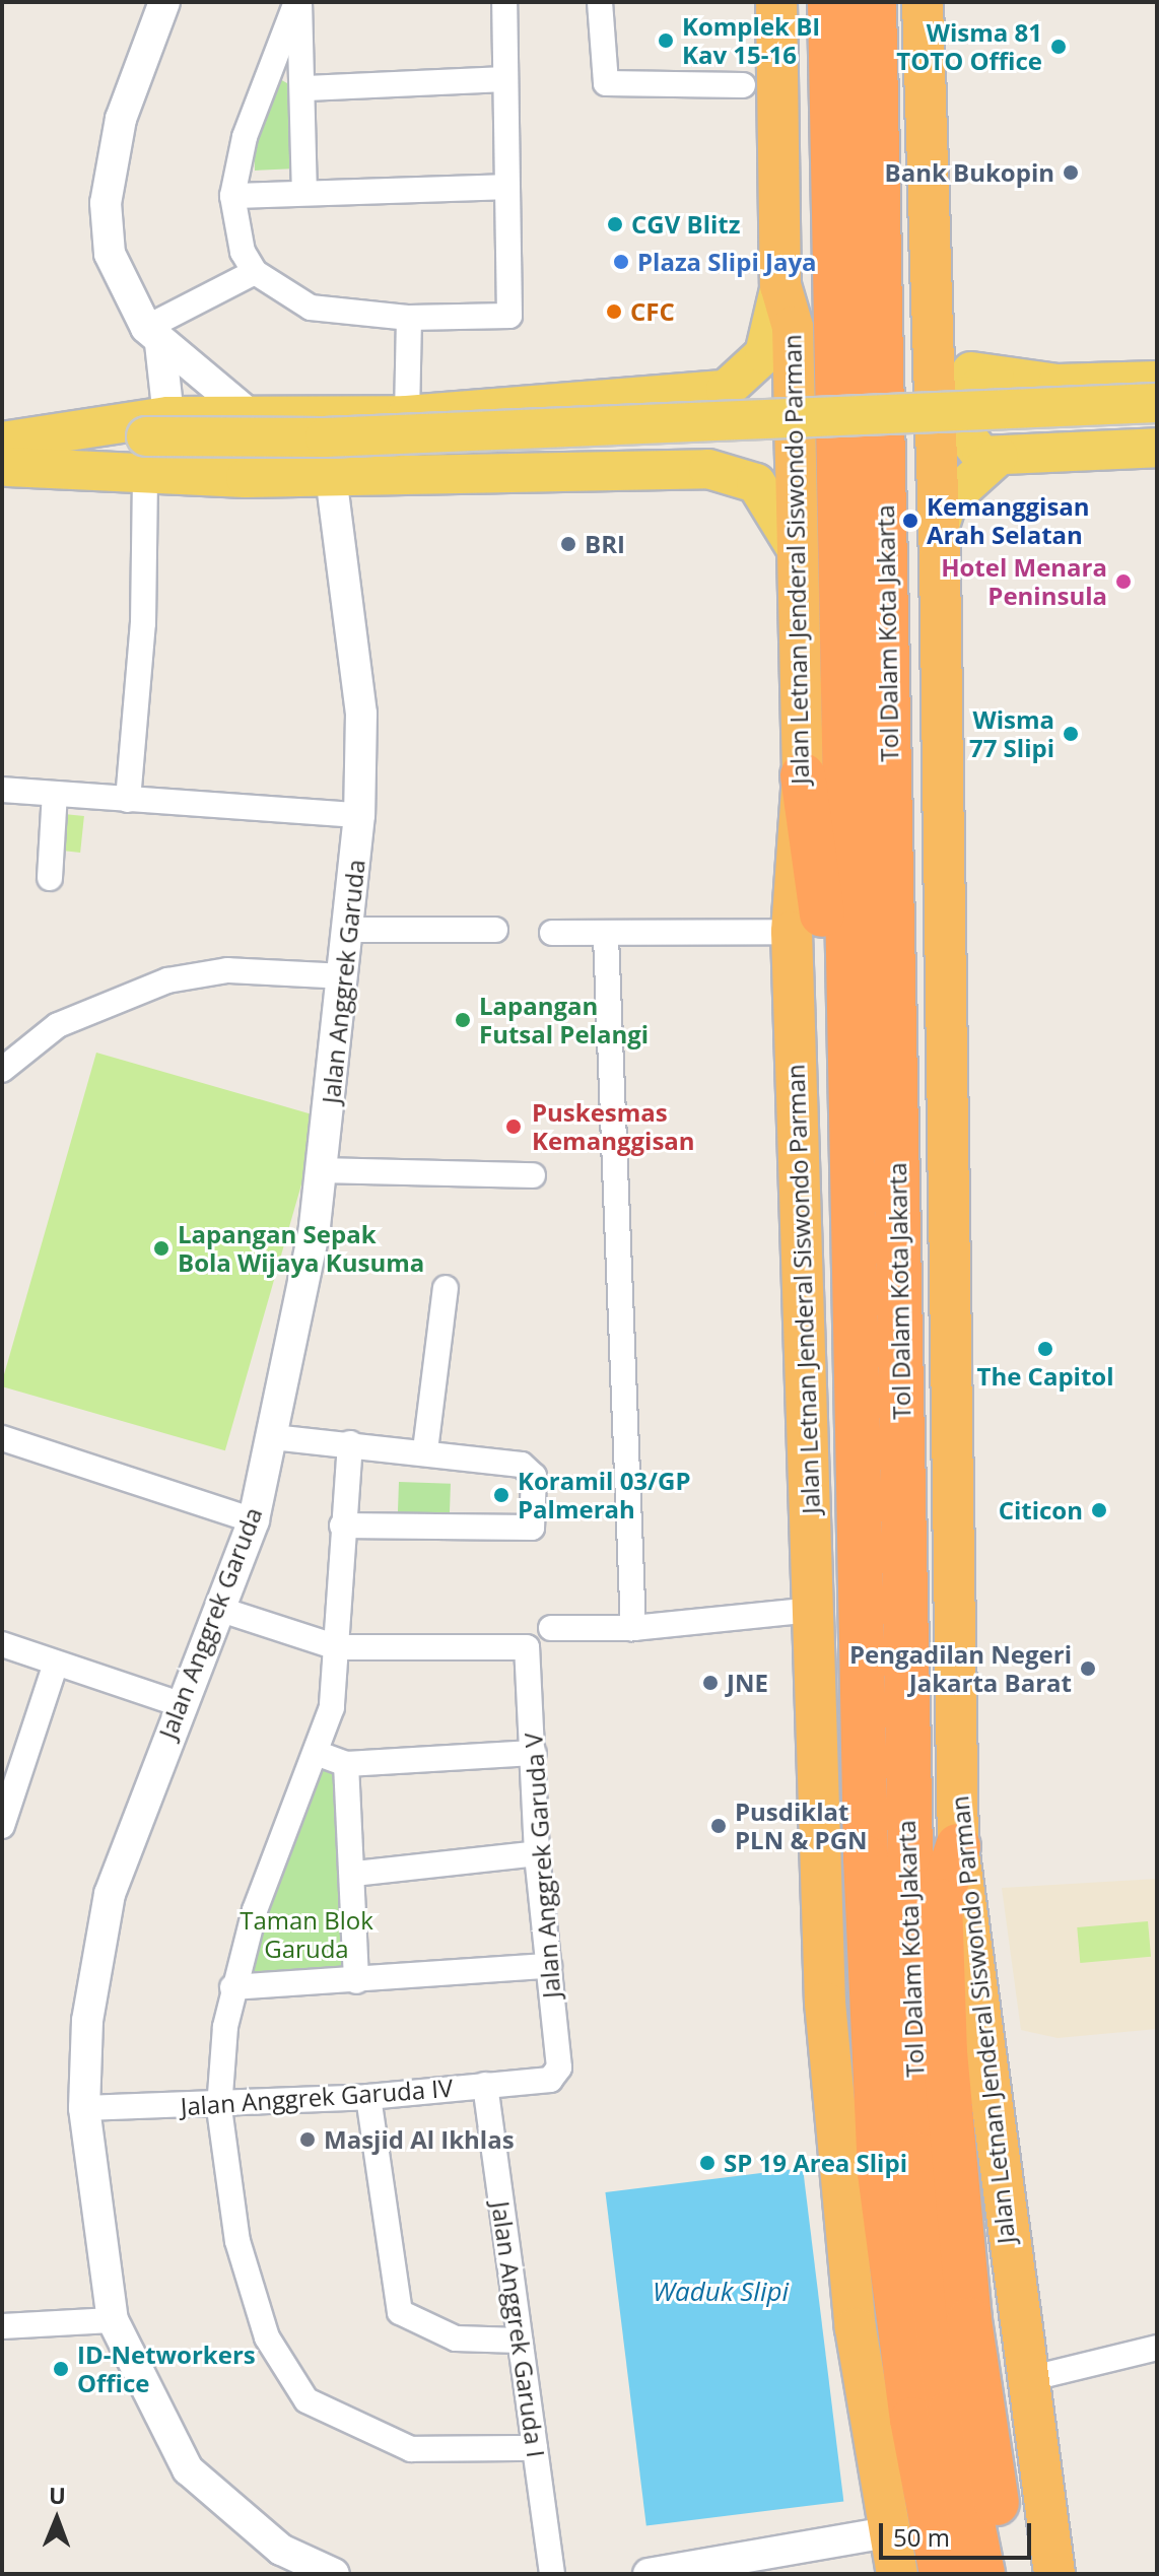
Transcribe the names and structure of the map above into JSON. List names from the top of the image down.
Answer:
{
  "streets": {
    "highway": ["Jalan Letnan Jenderal Siswondo Parman", "Tol Dalam Kota Jakarta"],
    "street": [
      "Jalan Anggrek Garuda",
      "Jalan Anggrek Garuda V",
      "Jalan Anggrek Garuda IV",
      "Jalan Anggrek Garuda I"
    ]
  },
  "crossings": [
    ["Jalan Anggrek Garuda", "Jalan Anggrek Garuda IV"],
    ["Jalan Anggrek Garuda V", "Jalan Anggrek Garuda IV"],
    ["Jalan Anggrek Garuda IV", "Jalan Anggrek Garuda I"]
  ],
  "water": ["Waduk Slipi"],
  "parks": ["Taman Blok Garuda"],
  "places": [
    "Komplek BI Kav 15-16",
    "Wisma 81 TOTO Office",
    "Bank Bukopin",
    "CGV Blitz",
    "Plaza Slipi Jaya",
    "CFC",
    "Kemanggisan Arah Selatan",
    "BRI",
    "Hotel Menara Peninsula",
    "Wisma 77 Slipi",
    "Lapangan Futsal Pelangi",
    "Puskesmas Kemanggisan",
    "Lapangan Sepak Bola Wijaya Kusuma",
    "The Capitol",
    "Koramil 03/GP Palmerah",
    "Citicon",
    "Pengadilan Negeri Jakarta Barat",
    "JNE",
    "Pusdiklat PLN & PGN",
    "Masjid Al Ikhlas",
    "SP 19 Area Slipi",
    "ID-Networkers Office"
  ],
  "scale_bar": "50 m",
  "north": "top"
}
